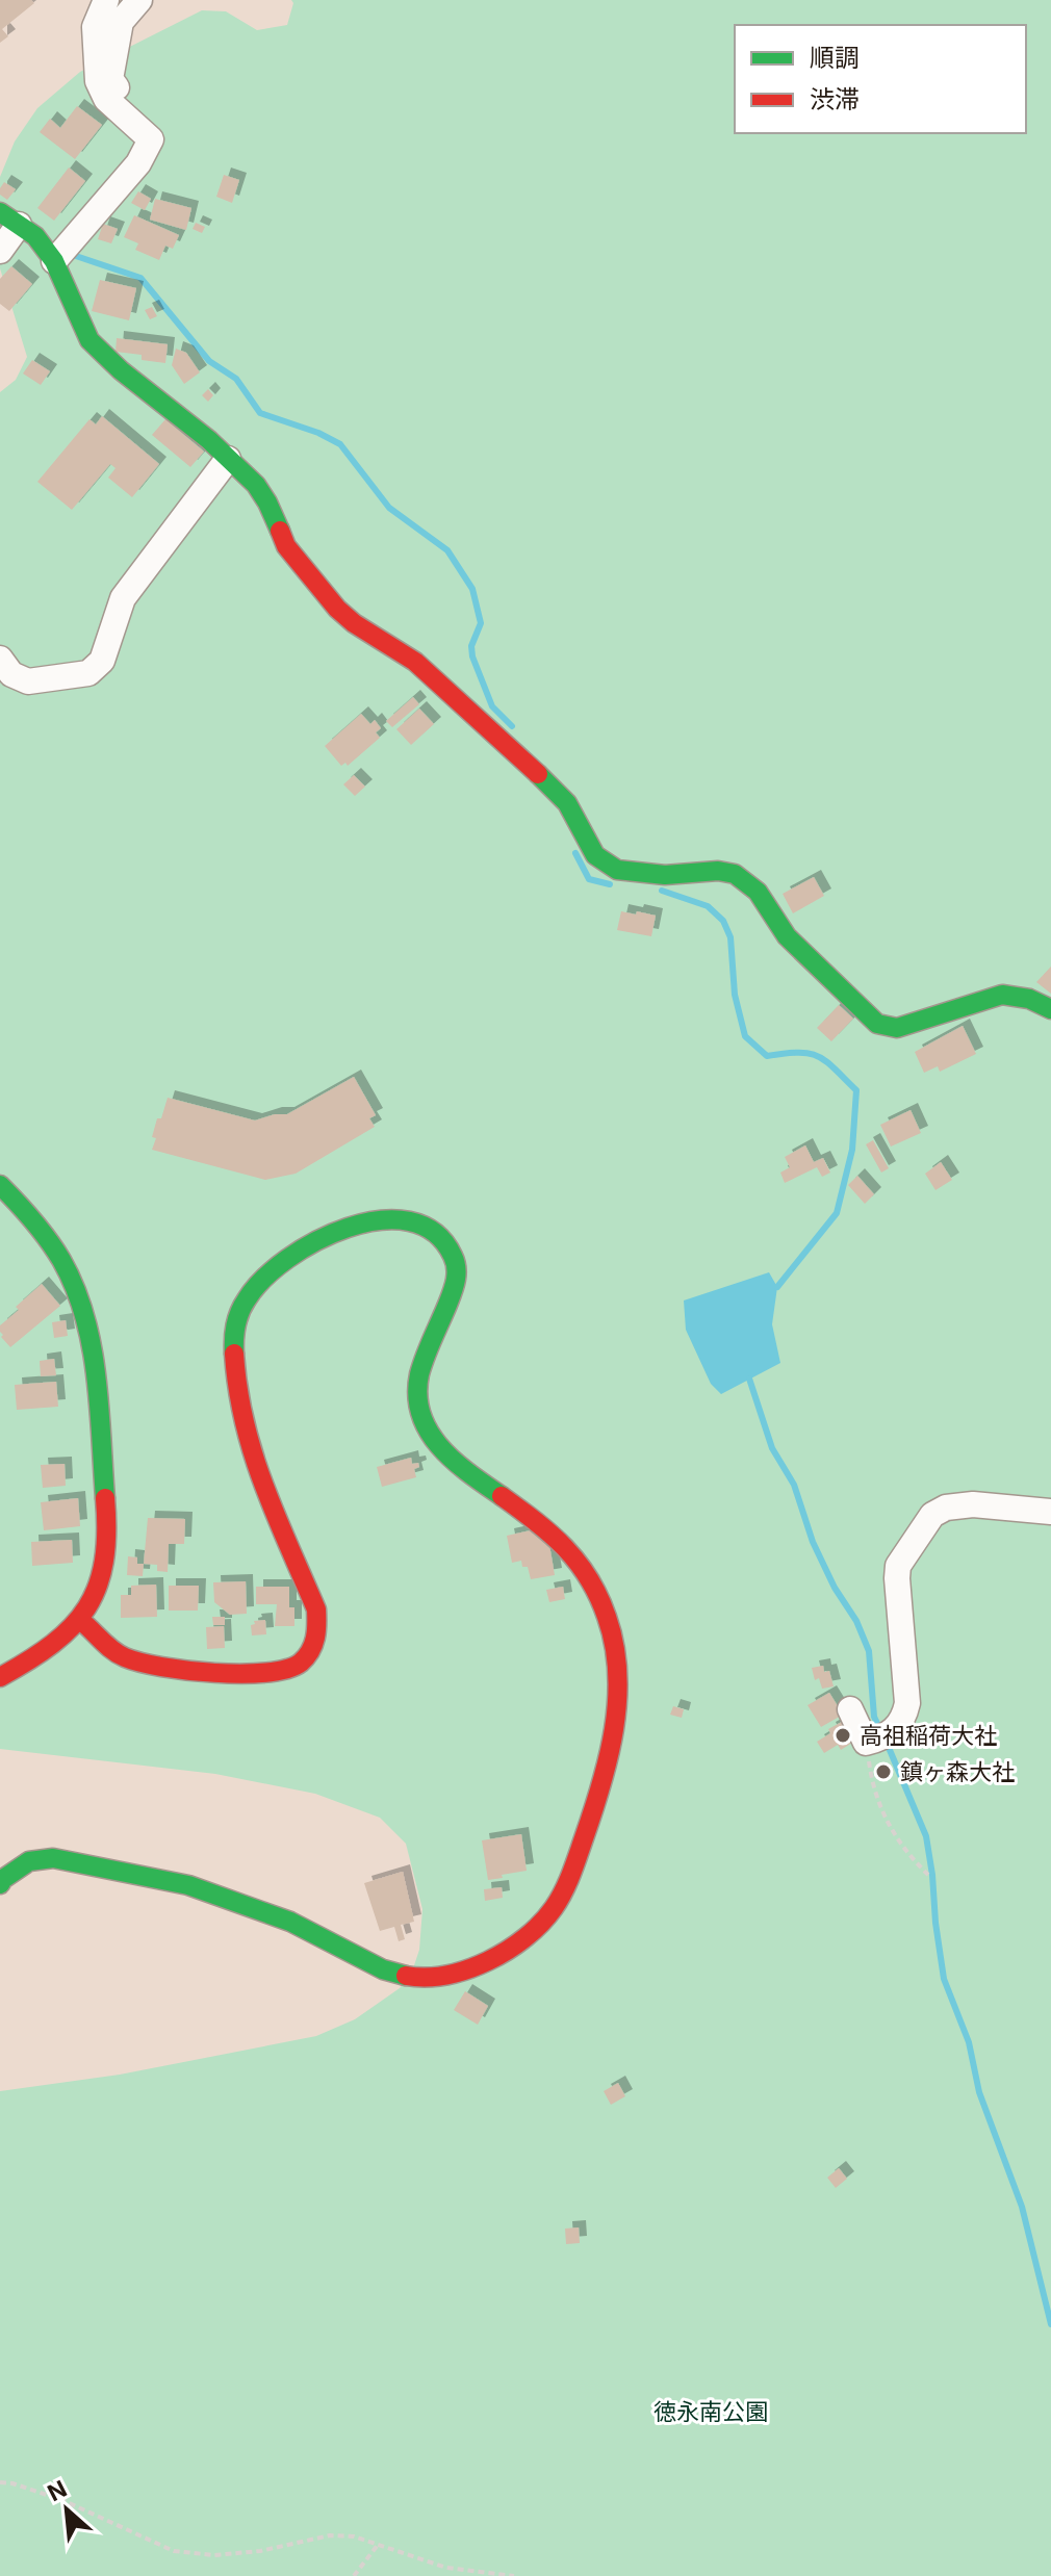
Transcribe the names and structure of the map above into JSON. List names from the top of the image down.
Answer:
{
  "parks": ["徳永南公園"],
  "places": ["高祖稲荷大社", "鎮ヶ森大社"],
  "legend": ["順調", "渋滞"],
  "north": "top left"
}
